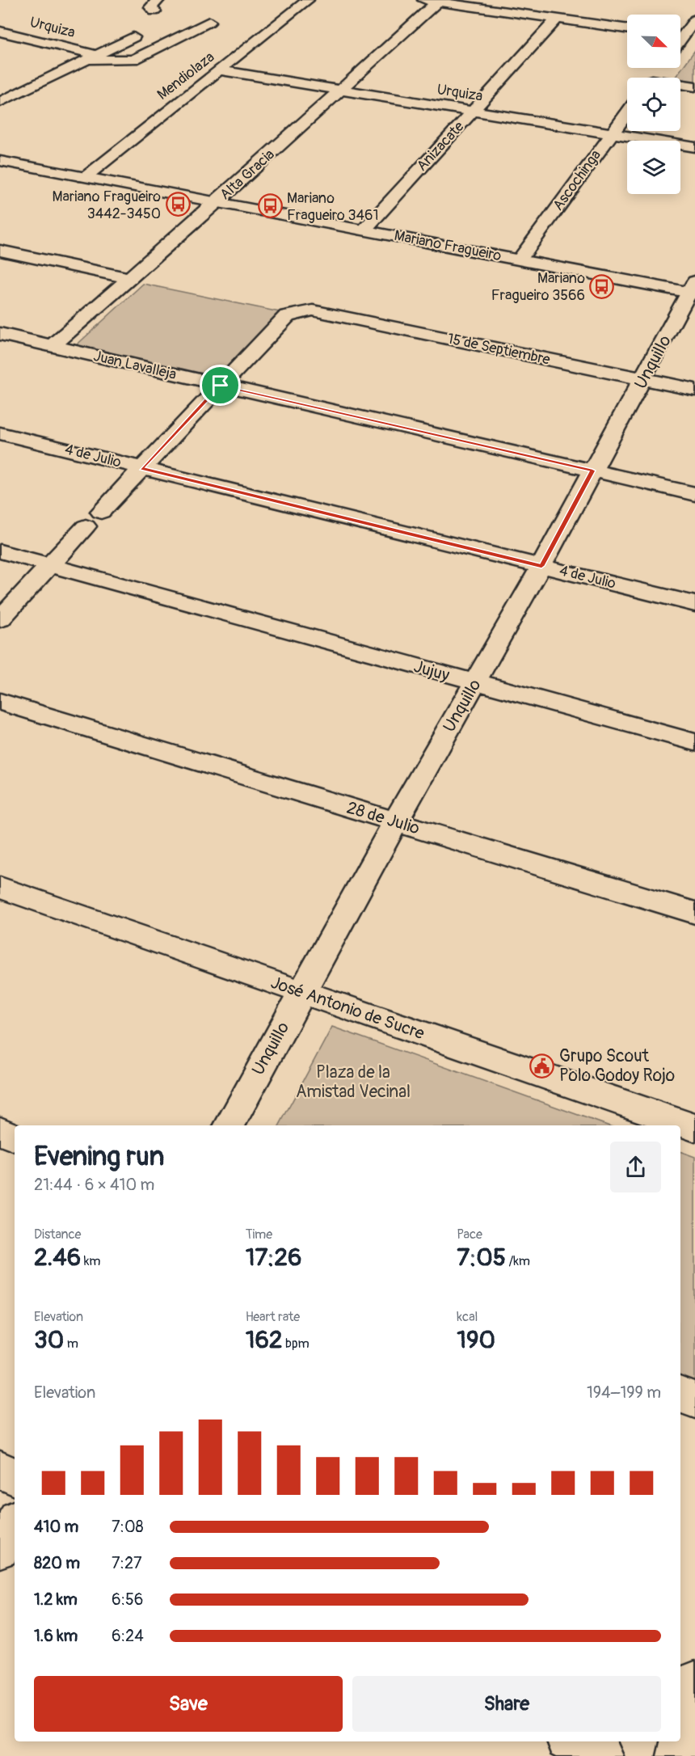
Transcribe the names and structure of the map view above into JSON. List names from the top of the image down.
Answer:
{
  "streets": {
    "street": [
      "Urquiza",
      "Mendiolaza",
      "Anizacate",
      "Alta Gracia",
      "Ascochinga",
      "Mariano Fragueiro",
      "15 de Septiembre",
      "Unquillo",
      "Juan Lavalleja",
      "4 de Julio",
      "Jujuy",
      "28 de Julio",
      "José Antonio de Sucre"
    ]
  },
  "crossings": [
    ["Urquiza", "Mendiolaza"],
    ["Urquiza", "Anizacate"],
    ["Urquiza", "Alta Gracia"],
    ["Urquiza", "Ascochinga"],
    ["Mendiolaza", "Mariano Fragueiro"],
    ["Anizacate", "Mariano Fragueiro"],
    ["Alta Gracia", "Mariano Fragueiro"],
    ["Alta Gracia", "Juan Lavalleja"],
    ["Ascochinga", "Mariano Fragueiro"],
    ["Mariano Fragueiro", "Unquillo"],
    ["15 de Septiembre", "Unquillo"],
    ["15 de Septiembre", "Juan Lavalleja"],
    ["Unquillo", "Juan Lavalleja"],
    ["Unquillo", "4 de Julio"],
    ["Unquillo", "Jujuy"],
    ["Unquillo", "28 de Julio"],
    ["Unquillo", "José Antonio de Sucre"]
  ],
  "parks": ["Plaza de la Amistad Vecinal"],
  "places": {
    "bus stop": ["Mariano Fragueiro 3442-3450", "Mariano Fragueiro 3461", "Mariano Fragueiro 3566"],
    "public building": ["Grupo Scout Polo Godoy Rojo"]
  },
  "north": "bottom right",
  "page": {
    "heading": ["Evening run", "21:44 · 6 × 410 m"],
    "stats": [
      ["Distance", "2.46 km"],
      ["Time", "17:26"],
      ["Pace", "7:05 /km"],
      ["Elevation", "30 m"],
      ["Heart rate", "162 bpm"],
      ["kcal", "190"]
    ],
    "chart": ["Elevation", "194–199 m"],
    "list": [
      {
        "name": "410 m",
        "note": "7:08"
      },
      {
        "name": "820 m",
        "note": "7:27"
      },
      {
        "name": "1.2 km",
        "note": "6:56"
      },
      {
        "name": "1.6 km",
        "note": "6:24"
      }
    ],
    "buttons": ["Save", "Share"]
  }
}
